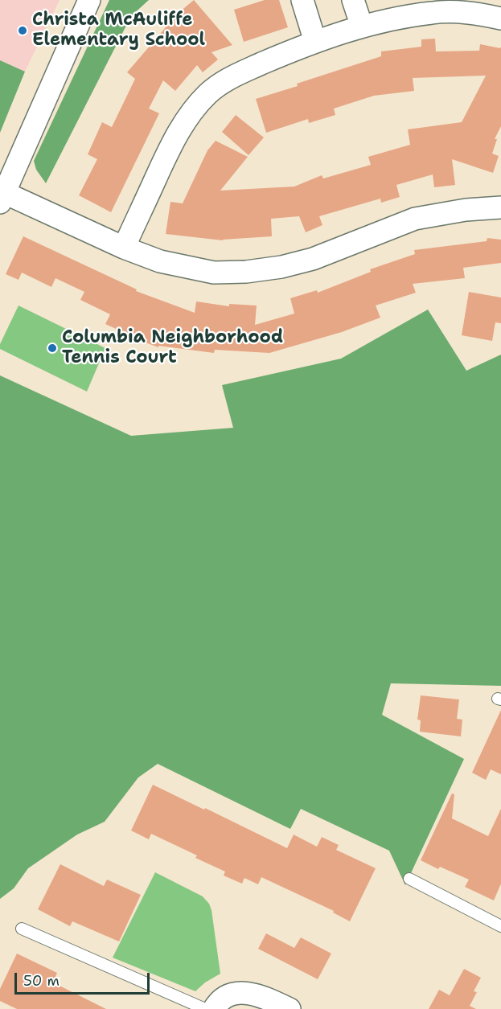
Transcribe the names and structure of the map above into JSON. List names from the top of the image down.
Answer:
{
  "places": ["Christa McAuliffe Elementary School", "Columbia Neighborhood Tennis Court"],
  "scale_bar": "50 m"
}
